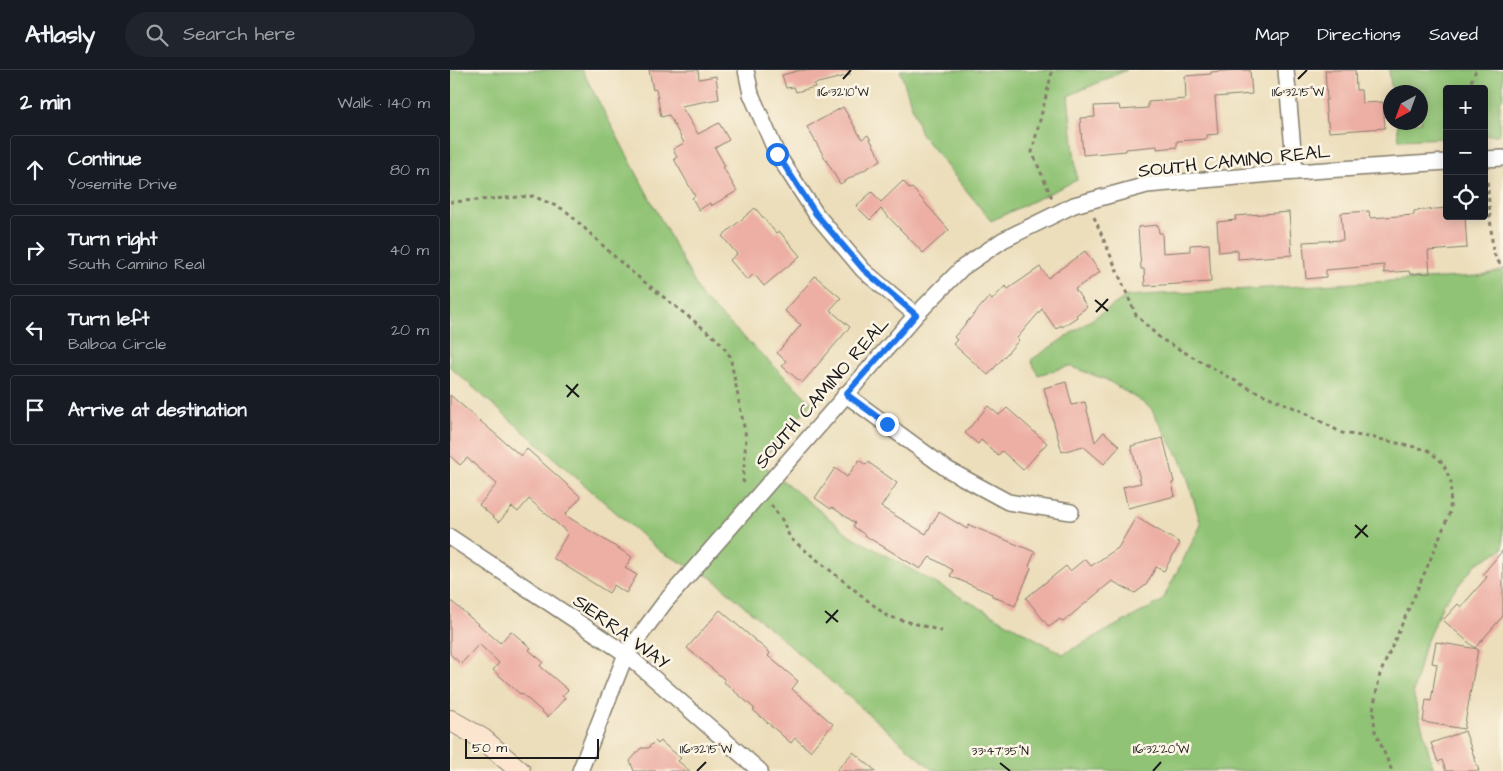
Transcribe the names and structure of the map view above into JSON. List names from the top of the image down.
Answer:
{
  "streets": {
    "street": ["SOUTH CAMINO REAL", "SIERRA WAY"]
  },
  "crossings": [
    ["SOUTH CAMINO REAL", "SIERRA WAY"]
  ],
  "scale_bar": "50 m",
  "north": "bottom left",
  "page": {
    "header": "Atlasly",
    "search": "Search here",
    "nav": ["Map", "Directions", "Saved"],
    "heading": ["2 min", "Walk · 140 m"],
    "map_buttons": ["+", "−"],
    "list": [
      ["Continue", "Yosemite Drive", "80 m"],
      ["Turn right", "South Camino Real", "40 m"],
      ["Turn left", "Balboa Circle", "20 m"],
      "Arrive at destination"
    ],
    "scale": "50 m"
  },
  "coordinates": [
    "116°32'10\"W",
    "116°32'15\"W",
    "116°32'20\"W",
    "33°47'35\"N"
  ]
}
